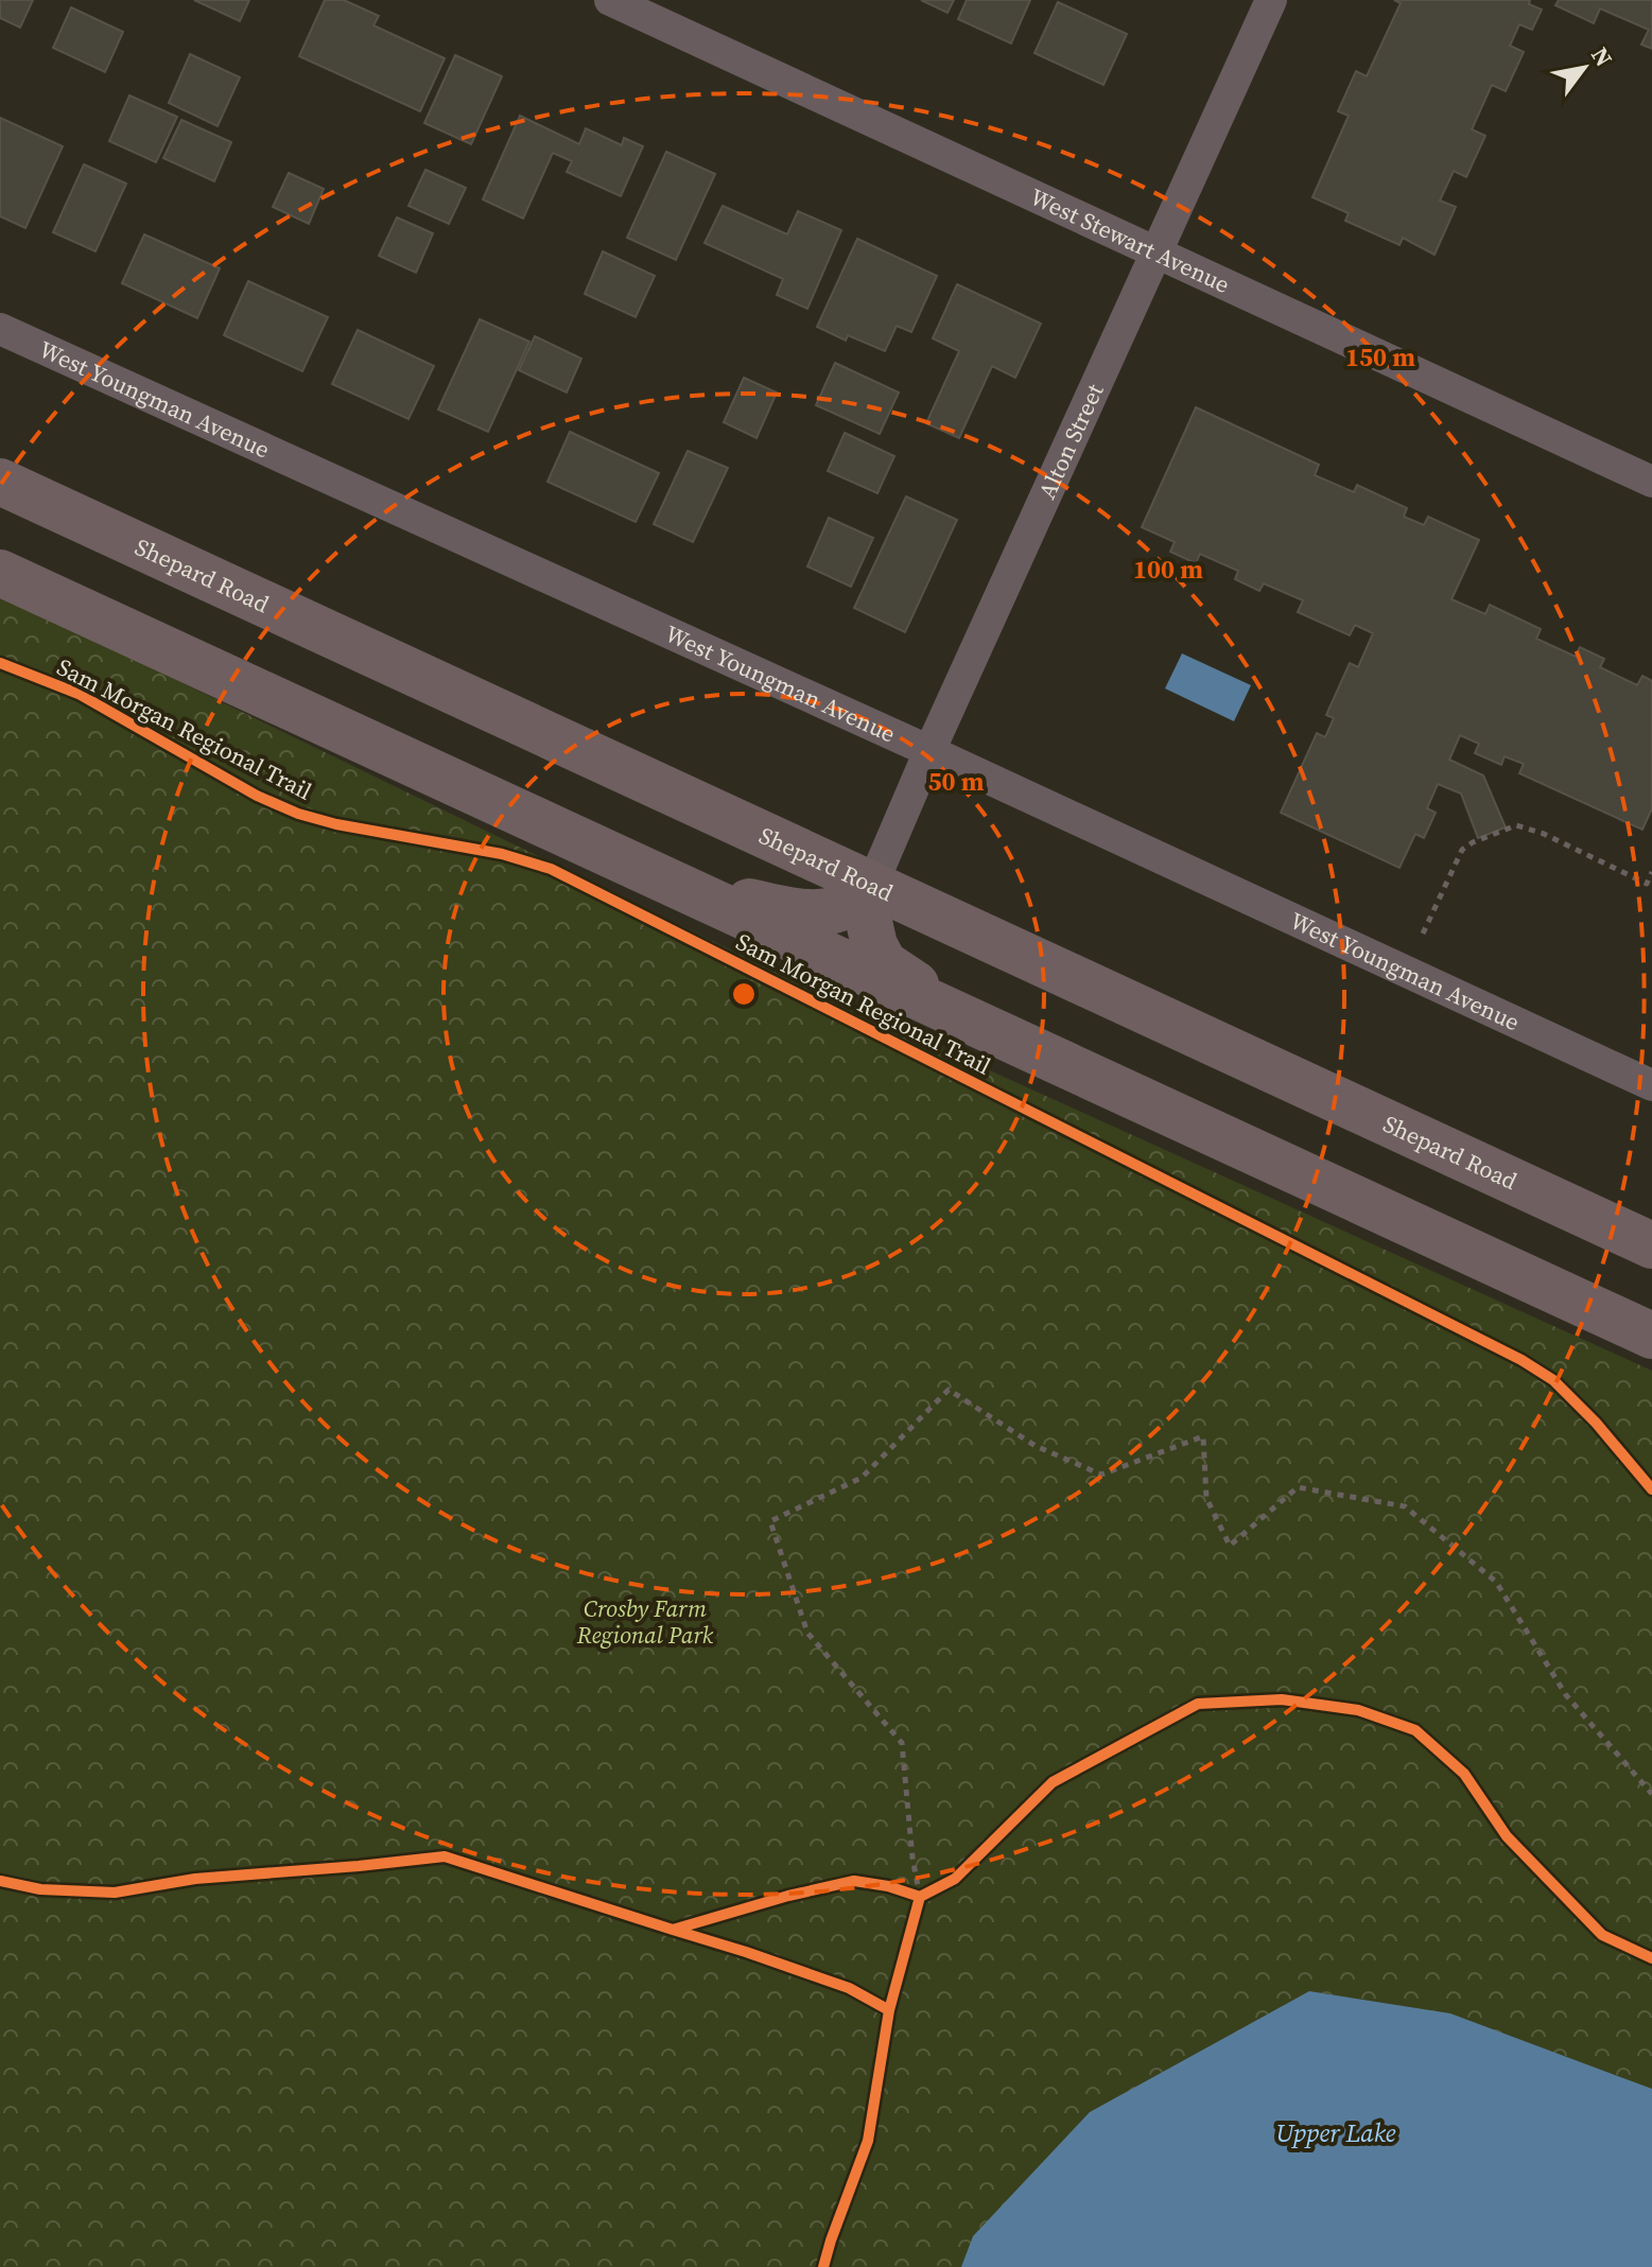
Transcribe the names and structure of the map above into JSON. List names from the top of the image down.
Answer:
{
  "streets": {
    "highway": ["Shepard Road"],
    "street": ["West Stewart Avenue", "West Youngman Avenue", "Alton Street"],
    "cycle path": ["Sam Morgan Regional Trail"]
  },
  "crossings": [
    ["West Stewart Avenue", "Alton Street"],
    ["West Youngman Avenue", "Alton Street"],
    ["Alton Street", "Shepard Road"]
  ],
  "water": ["Upper Lake"],
  "parks": ["Crosby Farm Regional Park"],
  "north": "top right",
  "rings": ["150 m", "100 m", "50 m"]
}
